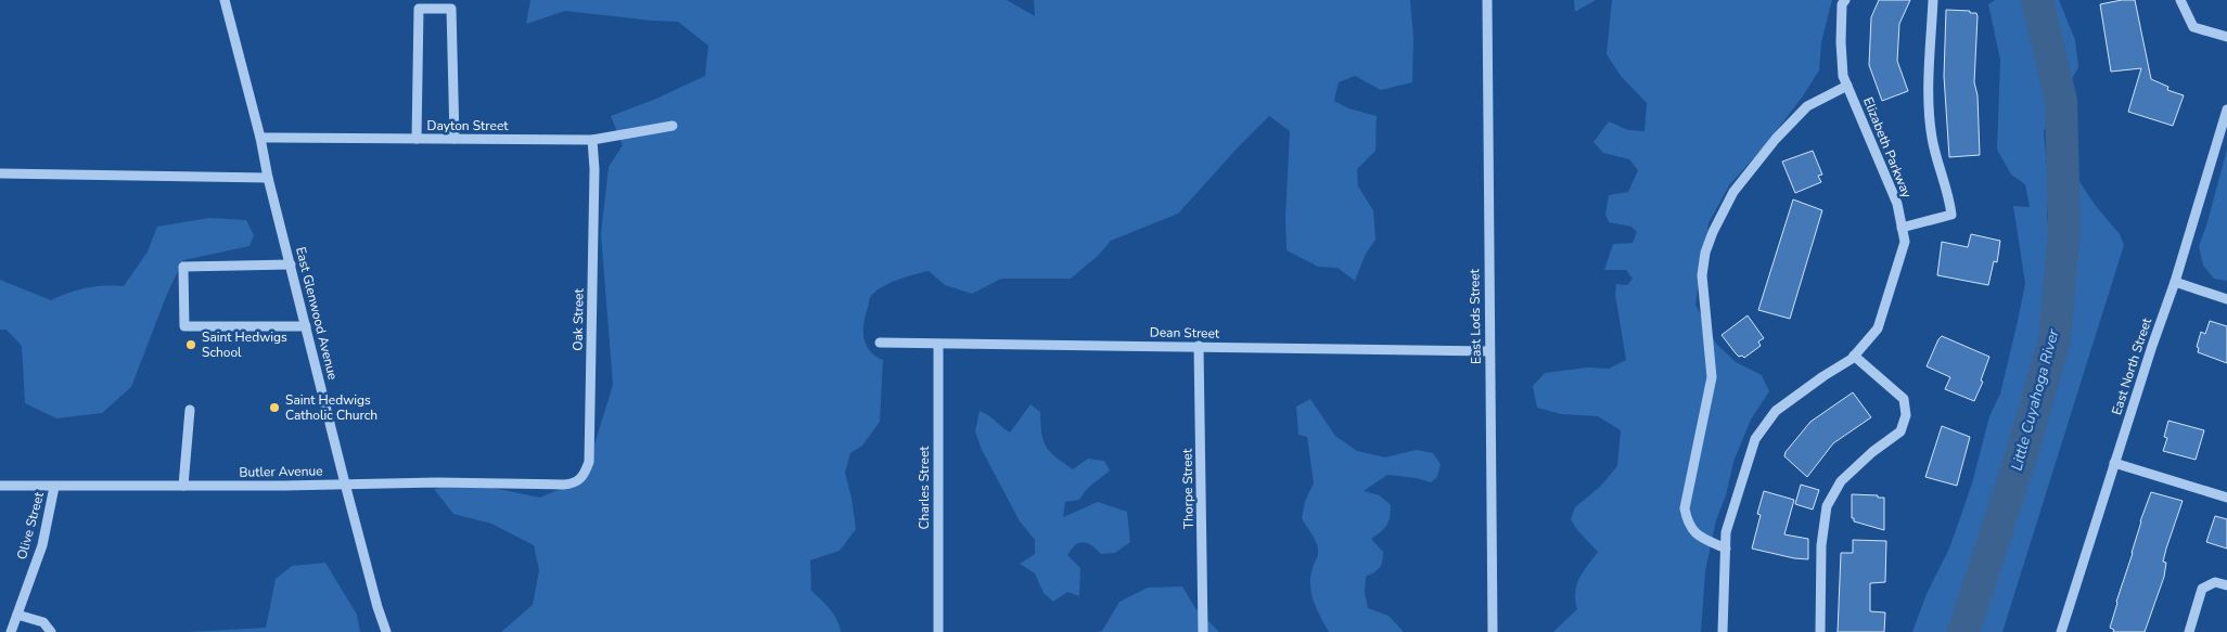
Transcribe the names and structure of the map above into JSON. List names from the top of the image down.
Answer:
{
  "streets": {
    "street": [
      "Dayton Street",
      "Elizabeth Parkway",
      "East Glenwood Avenue",
      "East Lods Street",
      "Oak Street",
      "Dean Street",
      "East North Street",
      "Butler Avenue",
      "Charles Street",
      "Thorpe Street",
      "Olive Street"
    ]
  },
  "crossings": [
    ["Dayton Street", "East Glenwood Avenue"],
    ["Dayton Street", "Oak Street"],
    ["East Glenwood Avenue", "Butler Avenue"],
    ["East Lods Street", "Dean Street"],
    ["Oak Street", "Butler Avenue"],
    ["Dean Street", "Charles Street"],
    ["Dean Street", "Thorpe Street"],
    ["Butler Avenue", "Olive Street"]
  ],
  "water": ["Little Cuyahoga River"],
  "places": ["Saint Hedwigs School", "Saint Hedwigs Catholic Church"]
}
